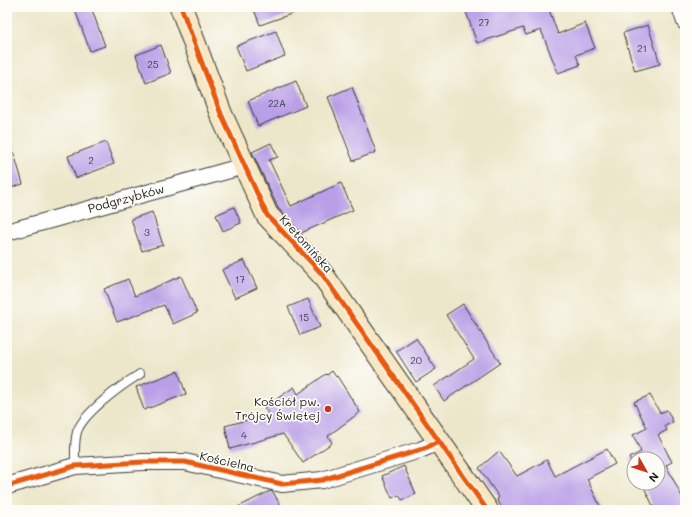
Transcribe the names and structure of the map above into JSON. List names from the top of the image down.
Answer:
{
  "streets": {
    "street": ["Podgrzybków", "Kretomińska", "Kościelna"]
  },
  "crossings": [
    ["Podgrzybków", "Kretomińska"],
    ["Kretomińska", "Kościelna"]
  ],
  "places": ["Kościół pw. Trójcy Świętej"],
  "house_numbers": [
    "27",
    "21",
    "25",
    "22A",
    "2",
    "3",
    "17",
    "15",
    "20",
    "4"
  ],
  "north": "bottom right"
}
